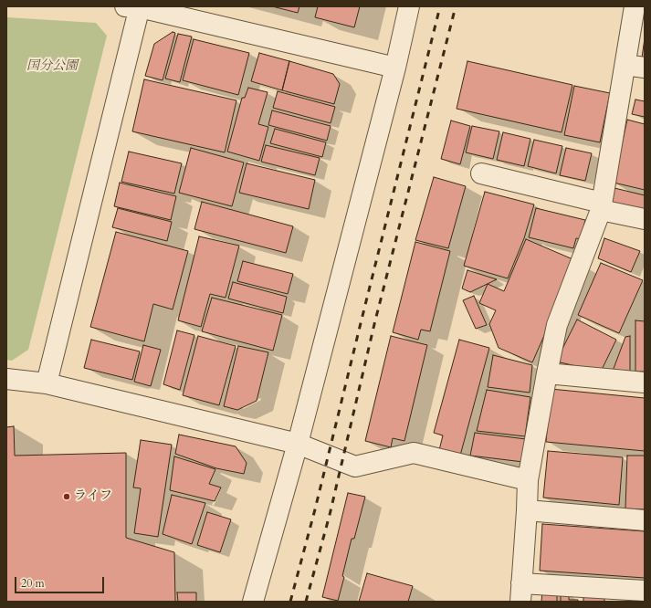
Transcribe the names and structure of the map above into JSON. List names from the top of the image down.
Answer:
{
  "parks": ["国分公園"],
  "places": ["ライフ"],
  "scale_bar": "20 m"
}
